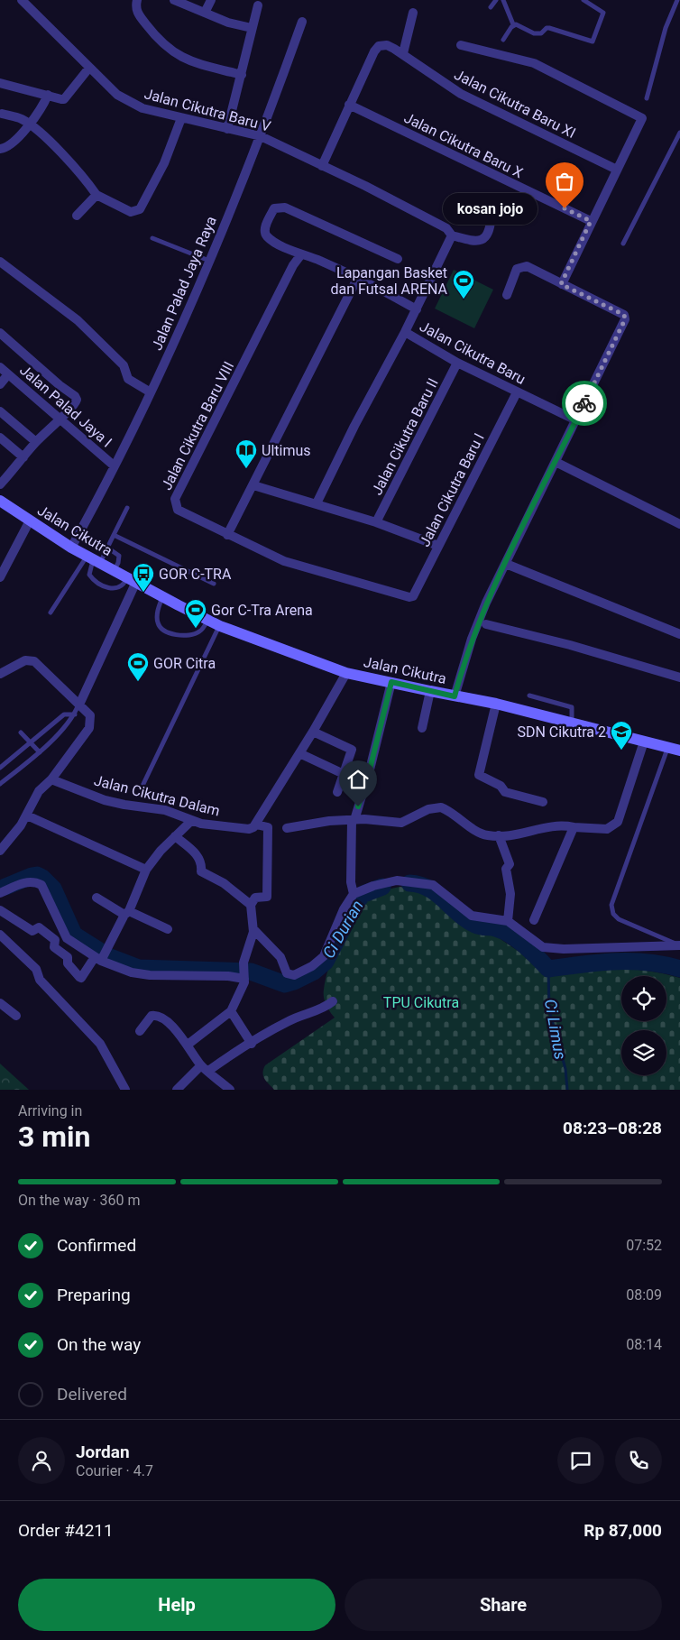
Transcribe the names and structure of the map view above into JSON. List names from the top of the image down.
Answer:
{
  "streets": {
    "main road": ["Jalan Cikutra"],
    "street": [
      "Jalan Cikutra Baru XI",
      "Jalan Cikutra Baru V",
      "Jalan Cikutra Baru X",
      "Jalan Palad Jaya Raya",
      "Jalan Cikutra Baru",
      "Jalan Palad Jaya I",
      "Jalan Cikutra Baru VIII",
      "Jalan Cikutra Baru II",
      "Jalan Cikutra Baru I",
      "Jalan Cikutra Dalam"
    ]
  },
  "crossings": [
    ["Jalan Cikutra Baru XI", "Jalan Cikutra Baru V"],
    ["Jalan Cikutra Baru XI", "Jalan Cikutra Baru X"],
    ["Jalan Cikutra Baru V", "Jalan Palad Jaya Raya"],
    ["Jalan Cikutra Baru V", "Jalan Cikutra Baru"],
    ["Jalan Palad Jaya Raya", "Jalan Palad Jaya I"],
    ["Jalan Palad Jaya Raya", "Jalan Cikutra"],
    ["Jalan Cikutra Baru", "Jalan Cikutra Baru II"],
    ["Jalan Cikutra Baru", "Jalan Cikutra Baru I"],
    ["Jalan Cikutra Baru VIII", "Jalan Cikutra Baru I"]
  ],
  "water": ["Ci Durian", "Ci Limus"],
  "parks": ["TPU Cikutra"],
  "places": {
    "other": ["kosan jojo"],
    "sports": ["Lapangan Basket dan Futsal ARENA", "Gor C-Tra Arena", "GOR Citra"],
    "library": ["Ultimus"],
    "bus stop": ["GOR C-TRA"],
    "school or university": ["SDN Cikutra 2"]
  },
  "page": {
    "bubble": "kosan jojo",
    "heading": ["3 min", "Arriving in", "08:23–08:28"],
    "panel": [
      "Jordan",
      "Courier · 4.7",
      "Order #4211",
      "Rp 87,000"
    ],
    "bar": "On the way · 360 m",
    "list": [
      ["Confirmed", "07:52"],
      ["Preparing", "08:09"],
      ["On the way", "08:14"],
      "Delivered"
    ],
    "buttons": ["Help", "Share"]
  }
}
